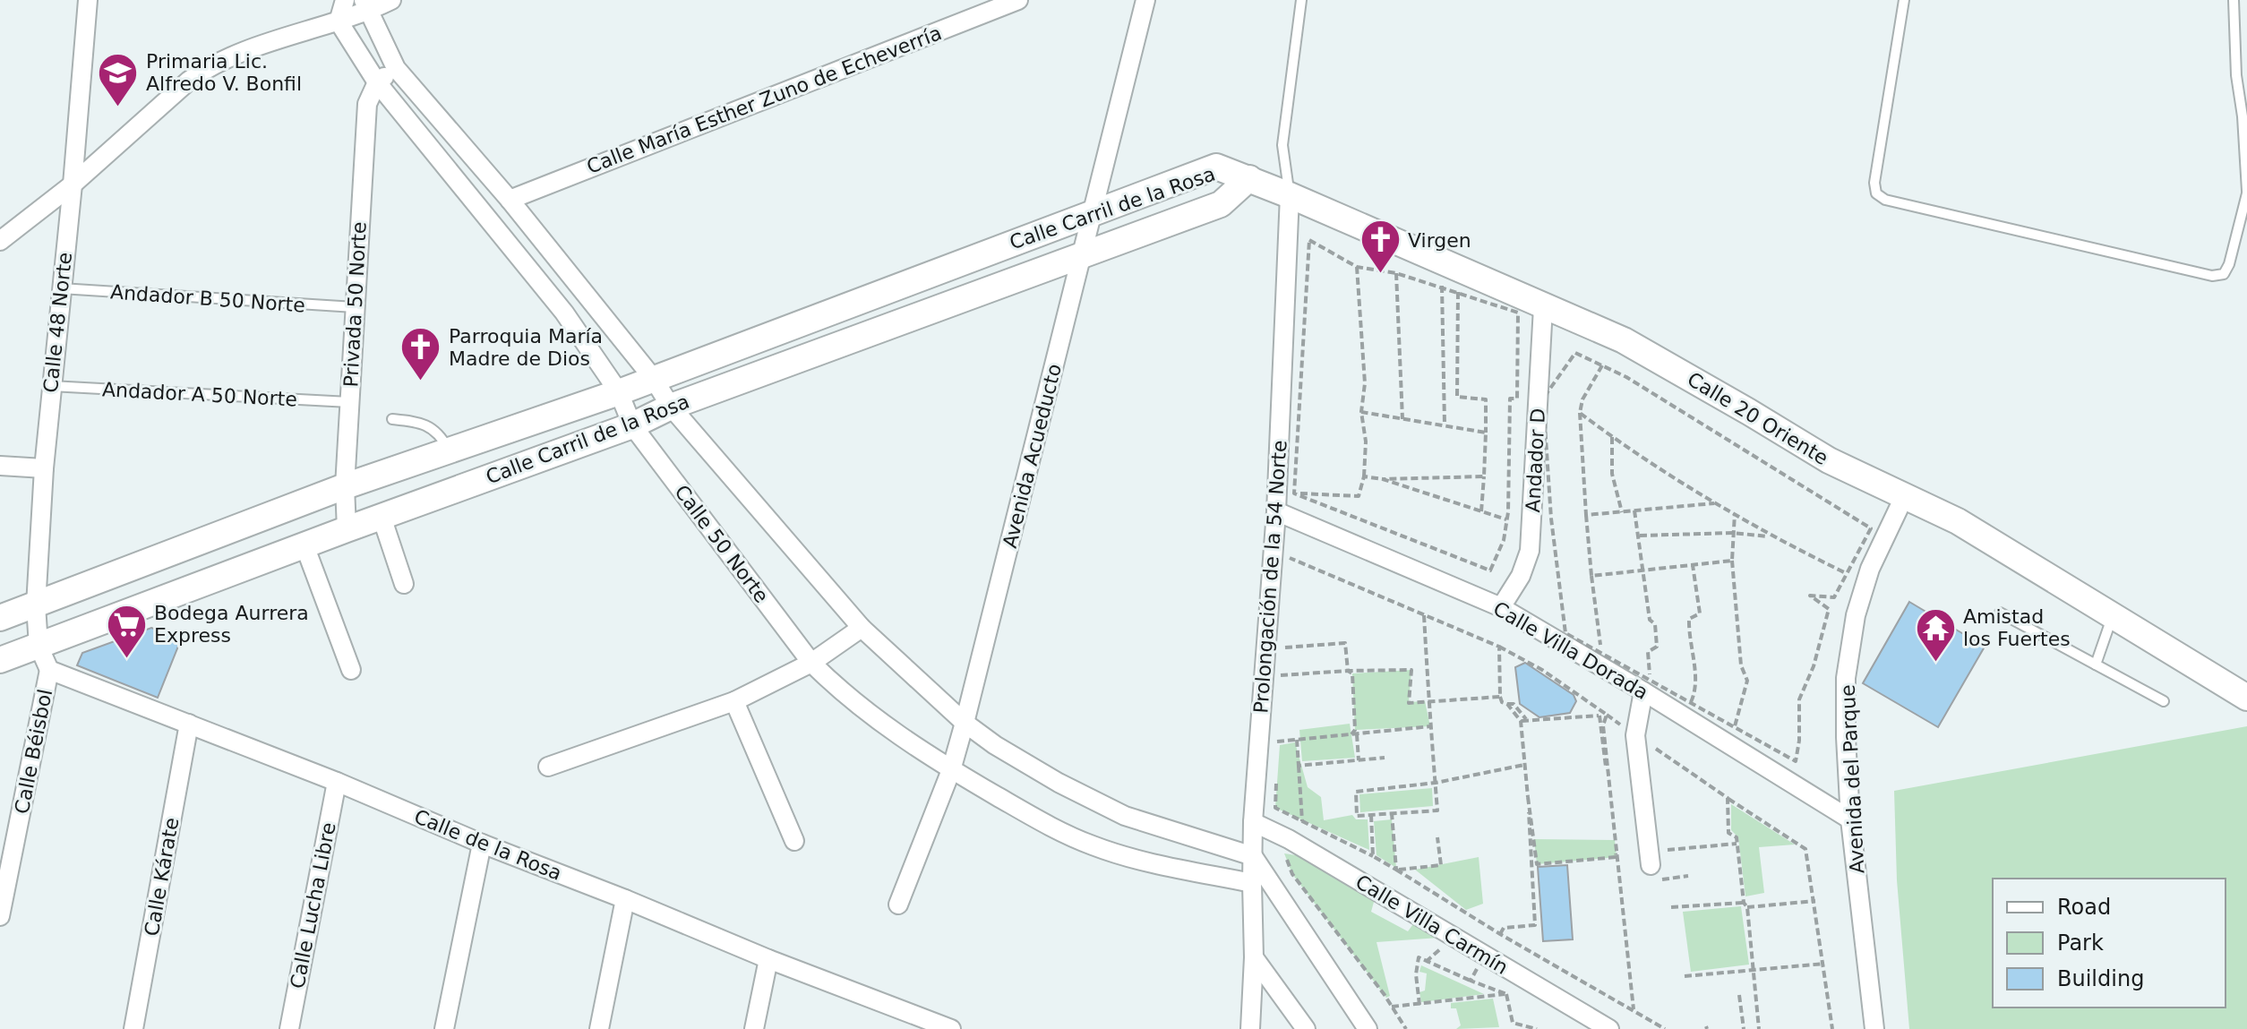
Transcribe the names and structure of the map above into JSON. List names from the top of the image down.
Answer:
{
  "streets": {
    "main road": ["Calle Carril de la Rosa", "Calle 20 Oriente"],
    "street": [
      "Calle María Esther Zuno de Echeverría",
      "Privada 50 Norte",
      "Calle 48 Norte",
      "Avenida Acueducto",
      "Andador D",
      "Calle 50 Norte",
      "Prolongación de la 54 Norte",
      "Calle Villa Dorada",
      "Calle Béisbol",
      "Avenida del Parque",
      "Calle de la Rosa",
      "Calle Kárate",
      "Calle Lucha Libre",
      "Calle Villa Carmín"
    ],
    "lane": ["Andador B 50 Norte", "Andador A 50 Norte"]
  },
  "crossings": [
    ["Calle Carril de la Rosa", "Privada 50 Norte"],
    ["Calle Carril de la Rosa", "Calle 48 Norte"],
    ["Calle Carril de la Rosa", "Calle 20 Oriente"],
    ["Calle Carril de la Rosa", "Avenida Acueducto"],
    ["Calle Carril de la Rosa", "Calle 50 Norte"],
    ["Andador B 50 Norte", "Privada 50 Norte"],
    ["Andador B 50 Norte", "Calle 48 Norte"],
    ["Privada 50 Norte", "Andador A 50 Norte"],
    ["Privada 50 Norte", "Calle 50 Norte"],
    ["Calle 48 Norte", "Andador A 50 Norte"],
    ["Calle 20 Oriente", "Andador D"],
    ["Calle 20 Oriente", "Prolongación de la 54 Norte"],
    ["Calle 20 Oriente", "Avenida del Parque"],
    ["Avenida Acueducto", "Calle 50 Norte"],
    ["Andador D", "Calle Villa Dorada"],
    ["Calle 50 Norte", "Prolongación de la 54 Norte"],
    ["Prolongación de la 54 Norte", "Calle Villa Dorada"],
    ["Prolongación de la 54 Norte", "Calle Villa Carmín"],
    ["Calle Villa Dorada", "Avenida del Parque"],
    ["Calle Béisbol", "Calle de la Rosa"],
    ["Calle de la Rosa", "Calle Kárate"],
    ["Calle de la Rosa", "Calle Lucha Libre"]
  ],
  "places": {
    "school or university": ["Primaria Lic. Alfredo V. Bonfil"],
    "church": ["Virgen", "Parroquia María Madre de Dios"],
    "supermarket": ["Bodega Aurrera Express"],
    "temple": ["Amistad los Fuertes"]
  },
  "legend": ["Road", "Park", "Building"]
}
